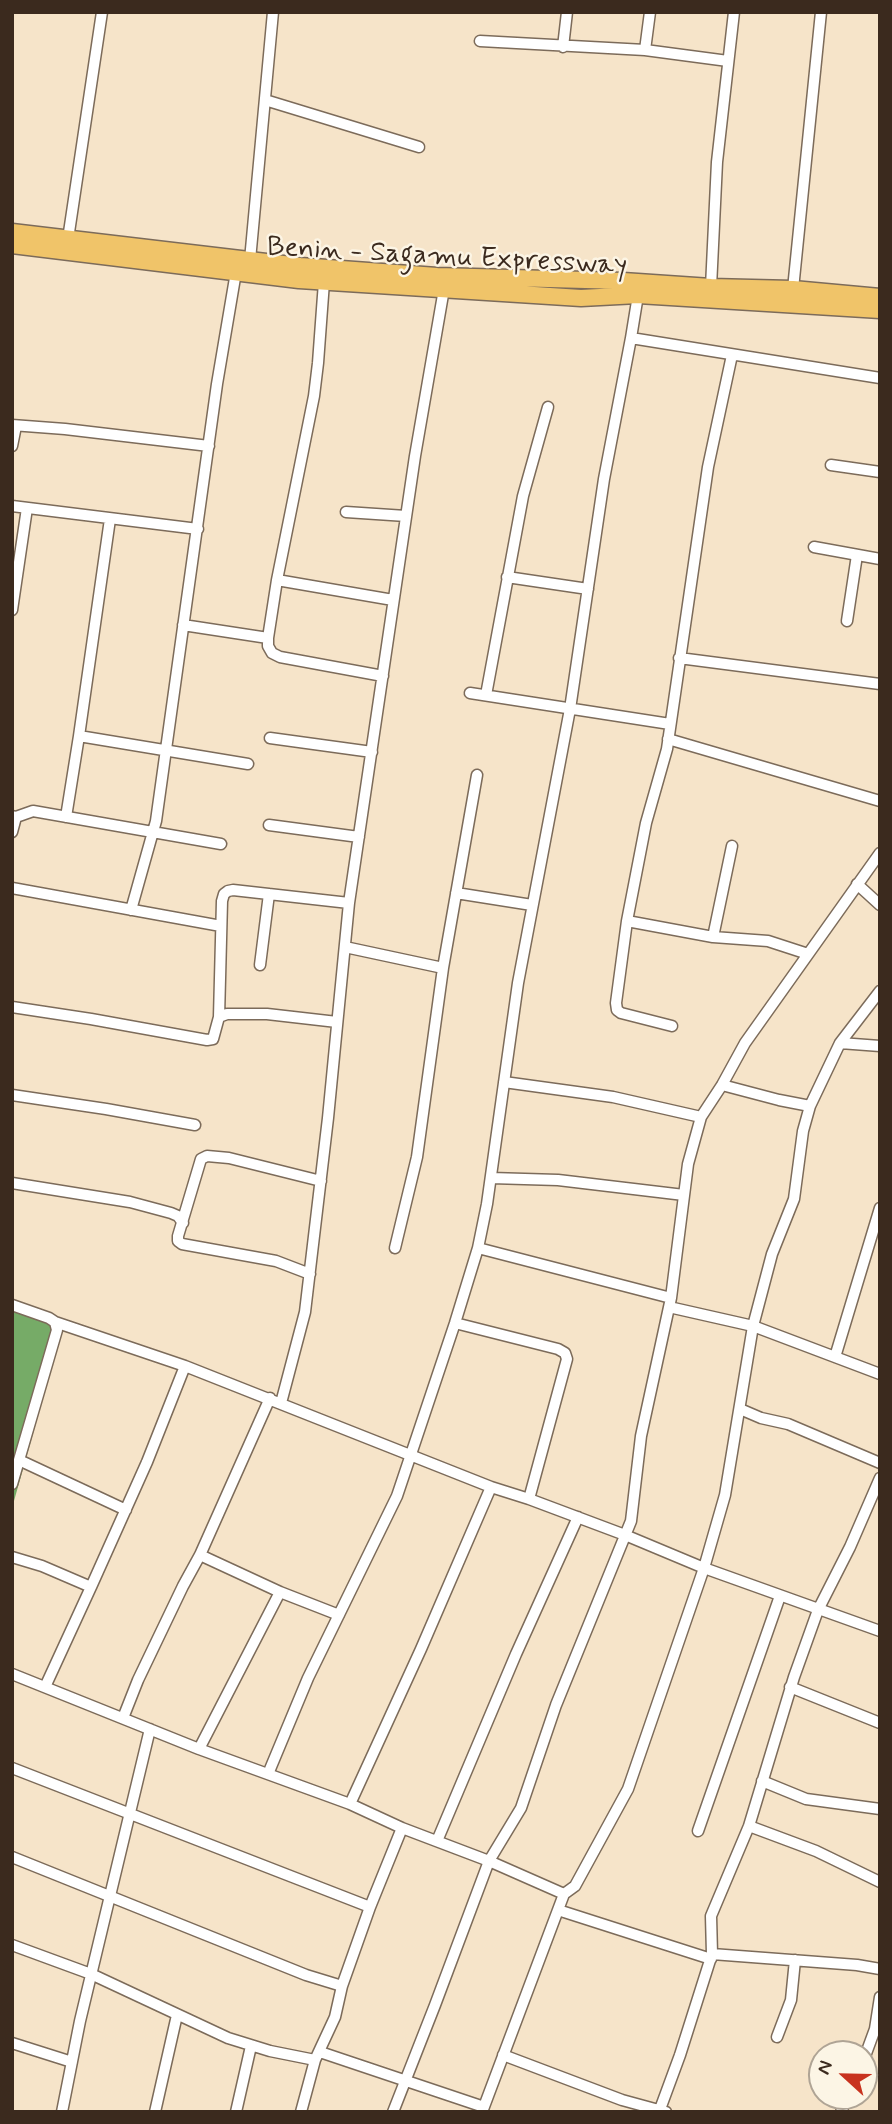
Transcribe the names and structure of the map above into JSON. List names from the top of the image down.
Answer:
{
  "streets": {
    "highway": ["Benin - Sagamu Expressway"]
  },
  "north": "left"
}
